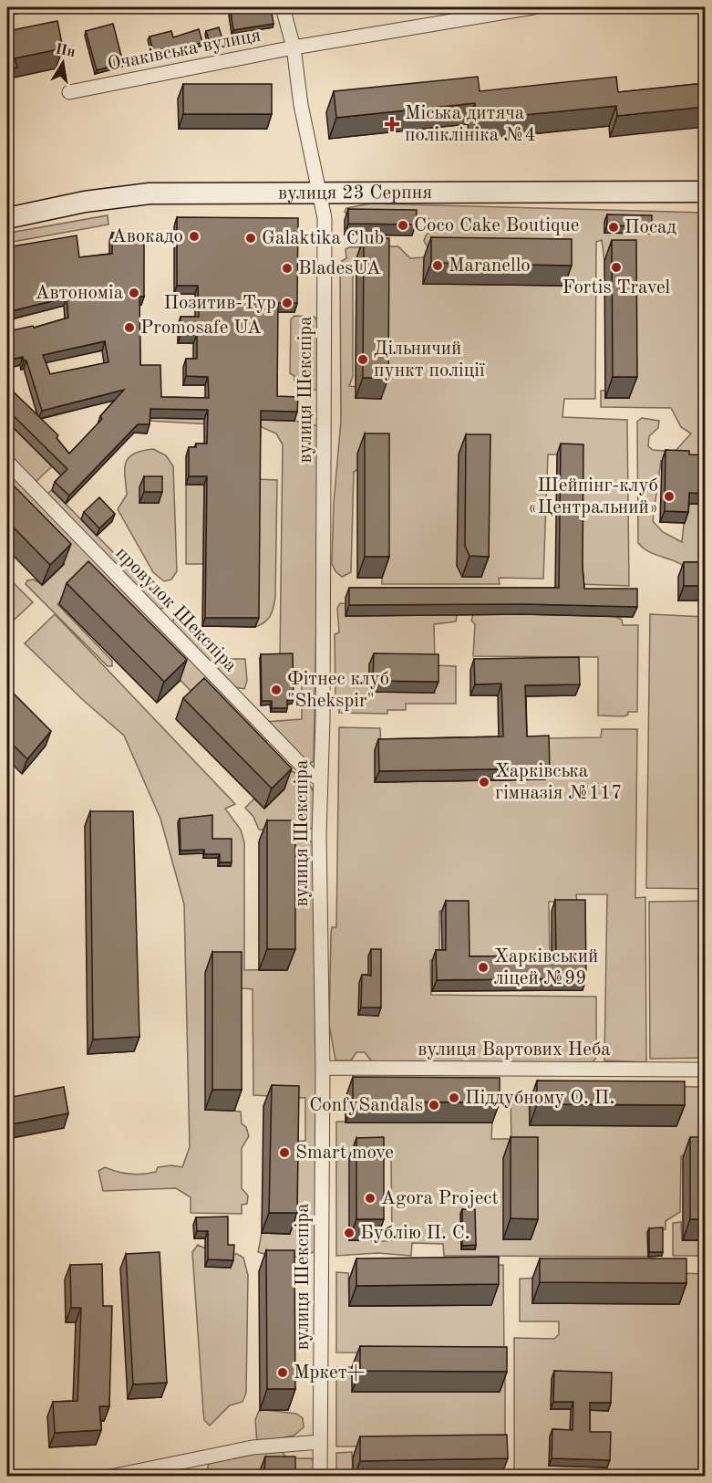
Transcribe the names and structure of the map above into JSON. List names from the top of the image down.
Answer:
{
  "streets": {
    "street": [
      "Очаківська вулиця",
      "вулиця 23 Серпня",
      "вулиця Шекспіра",
      "провулок Шекспіра",
      "вулиця Вартових Неба"
    ]
  },
  "crossings": [
    ["Очаківська вулиця", "вулиця Шекспіра"],
    ["вулиця 23 Серпня", "вулиця Шекспіра"],
    ["вулиця Шекспіра", "провулок Шекспіра"],
    ["вулиця Шекспіра", "вулиця Вартових Неба"]
  ],
  "places": {
    "health": ["Міська дитяча поліклініка №4"],
    "other": [
      "Coco Cake Boutique",
      "Посад",
      "Авокадо",
      "Galaktika Club",
      "Maranello",
      "Fortis Travel",
      "BladesUA",
      "Автономіа",
      "Позитив-Тур",
      "Promosafe UA",
      "Дільничий пункт поліції",
      "Шейпінг-клуб «Центральний»",
      "Фітнес клуб \"Shekspir\"",
      "Харківська гімназія №117",
      "Харківський ліцей №99",
      "Піддубному О. П.",
      "ConfySandals",
      "Smart move",
      "Agora Project",
      "Бублію П. С.",
      "Мркет+"
    ]
  },
  "north": "top"
}
